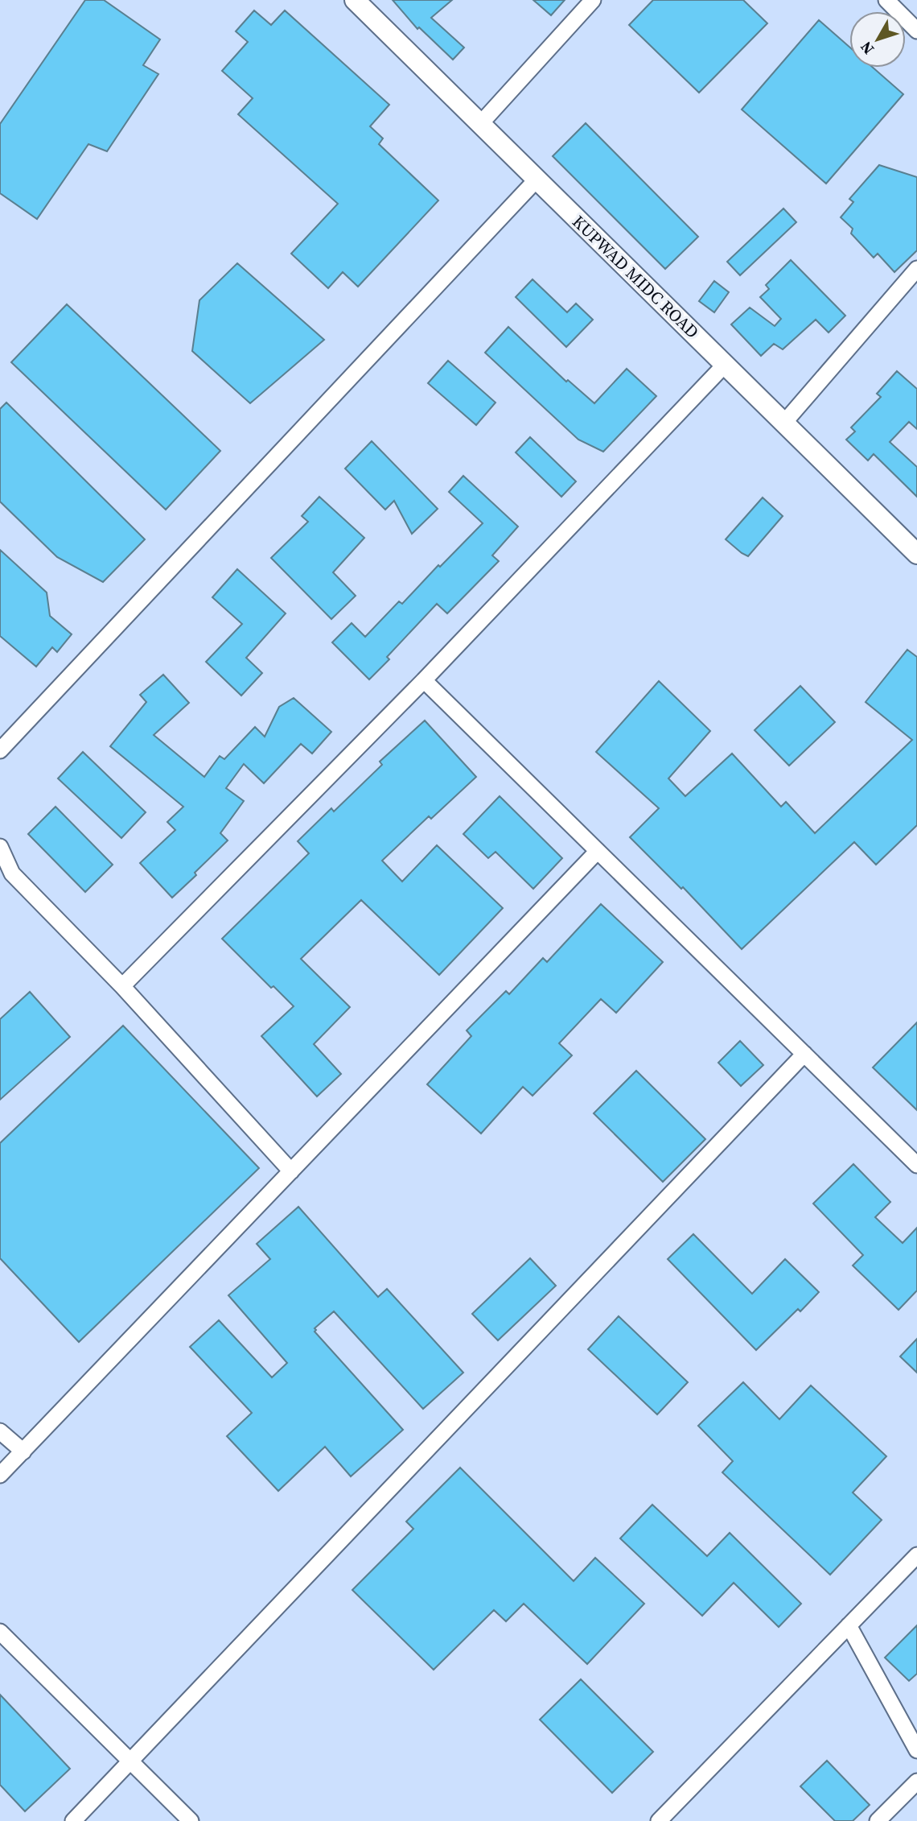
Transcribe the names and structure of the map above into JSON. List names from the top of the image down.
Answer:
{
  "streets": {
    "main road": ["KUPWAD MIDC ROAD"]
  },
  "north": "bottom left"
}
